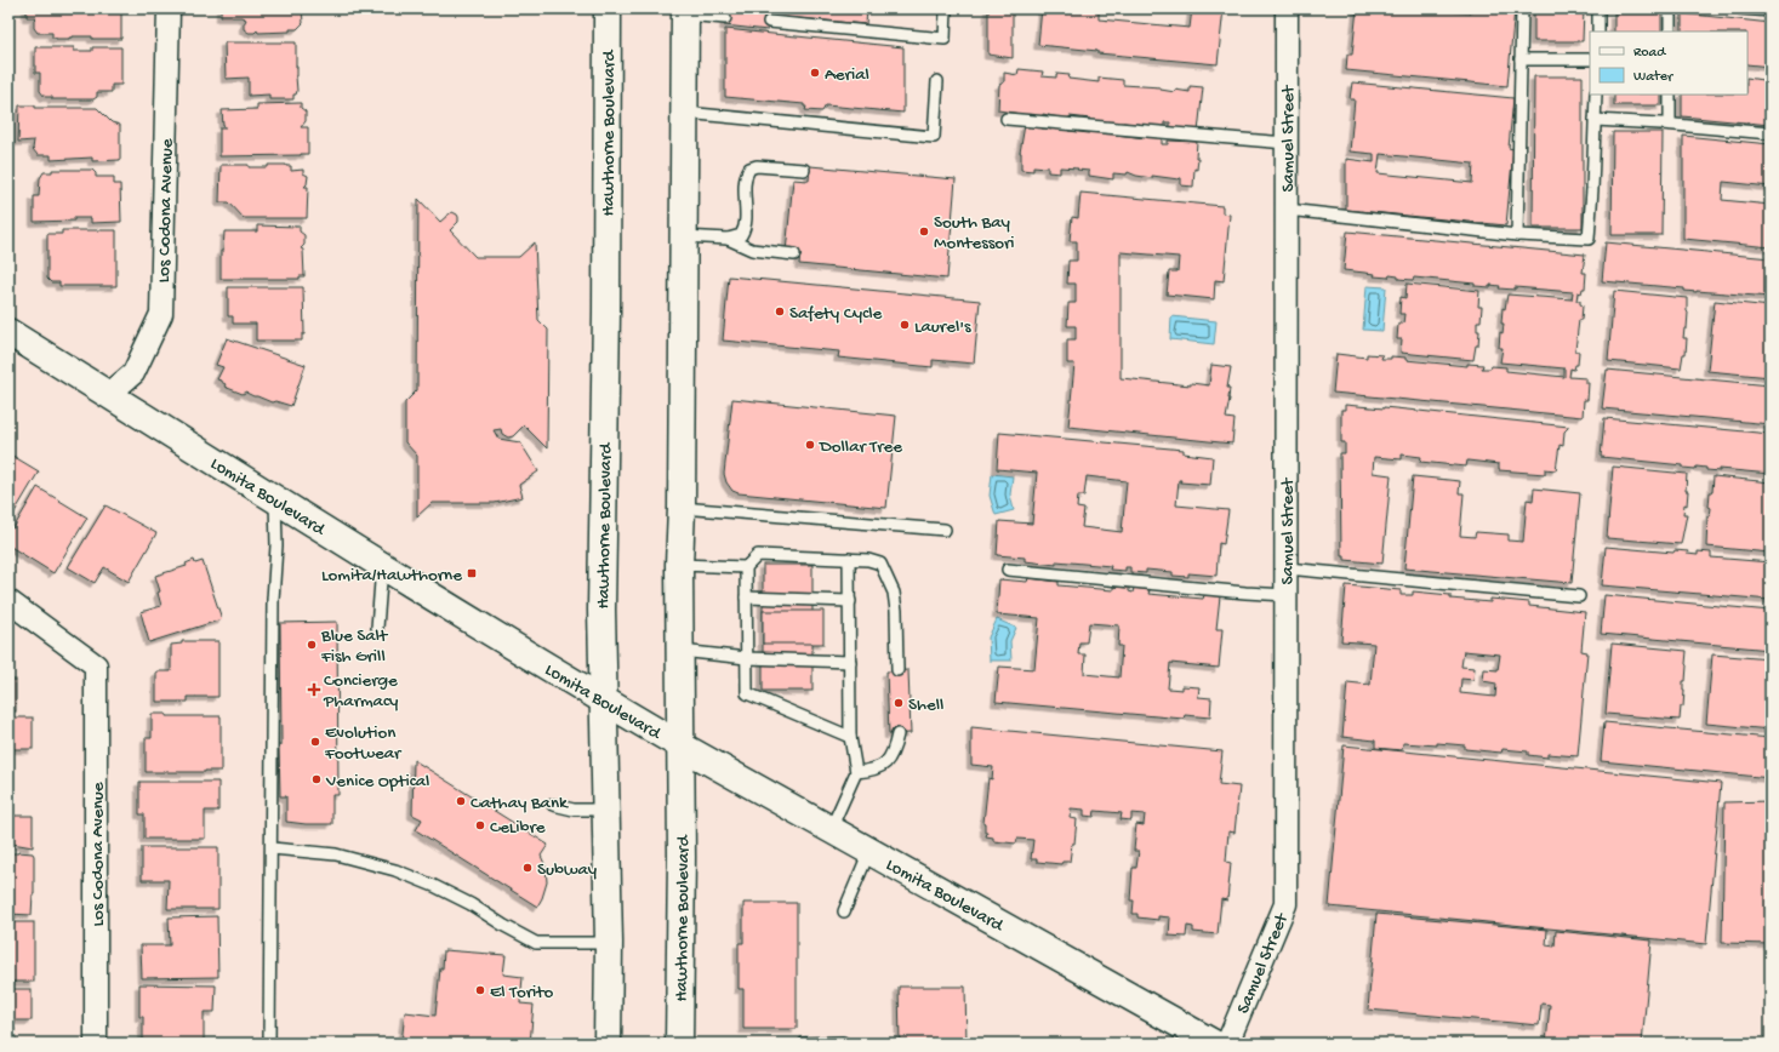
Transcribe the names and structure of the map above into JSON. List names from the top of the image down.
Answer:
{
  "streets": {
    "main road": ["Hawthorne Boulevard", "Lomita Boulevard"],
    "street": ["Samuel Street", "Los Codona Avenue"]
  },
  "crossings": [
    ["Hawthorne Boulevard", "Lomita Boulevard"],
    ["Los Codona Avenue", "Lomita Boulevard"]
  ],
  "places": {
    "other": [
      "Aerial",
      "South Bay Montessori",
      "Safety Cycle",
      "Laurel's",
      "Dollar Tree",
      "Blue Salt Fish Grill",
      "Shell",
      "Evolution Footwear",
      "Venice Optical",
      "Cathay Bank",
      "CeLibre",
      "Subway",
      "El Torito"
    ],
    "transit": ["Lomita/Hawthorne"],
    "health": ["Concierge Pharmacy"]
  },
  "legend": ["Road", "Water"]
}
